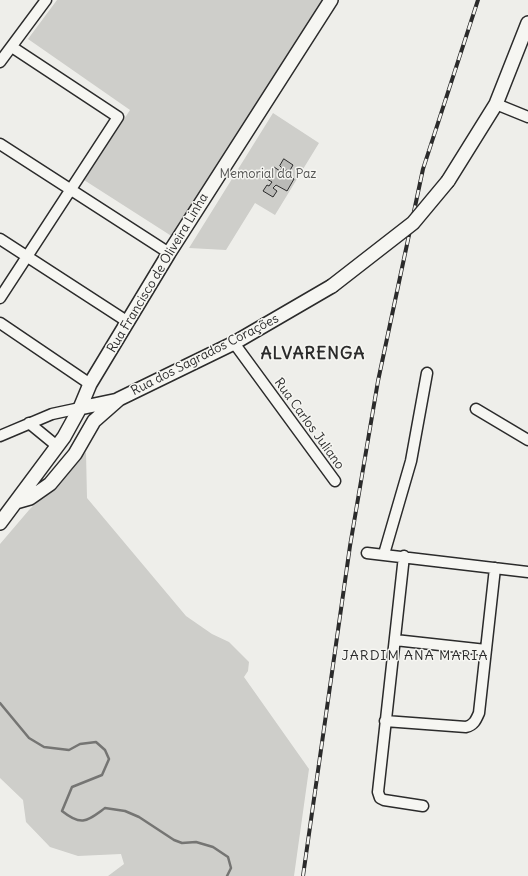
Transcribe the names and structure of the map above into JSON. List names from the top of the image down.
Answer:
{
  "streets": {
    "main road": ["Rua Francisco de Oliveira Linha", "Rua dos Sagrados Corações"],
    "street": ["Rua Carlos Juliano"]
  },
  "crossings": [
    ["Rua dos Sagrados Corações", "Rua Carlos Juliano"]
  ],
  "districts": ["ALVARENGA", "JARDIM ANA MARIA"],
  "parks": ["Memorial da Paz"]
}
